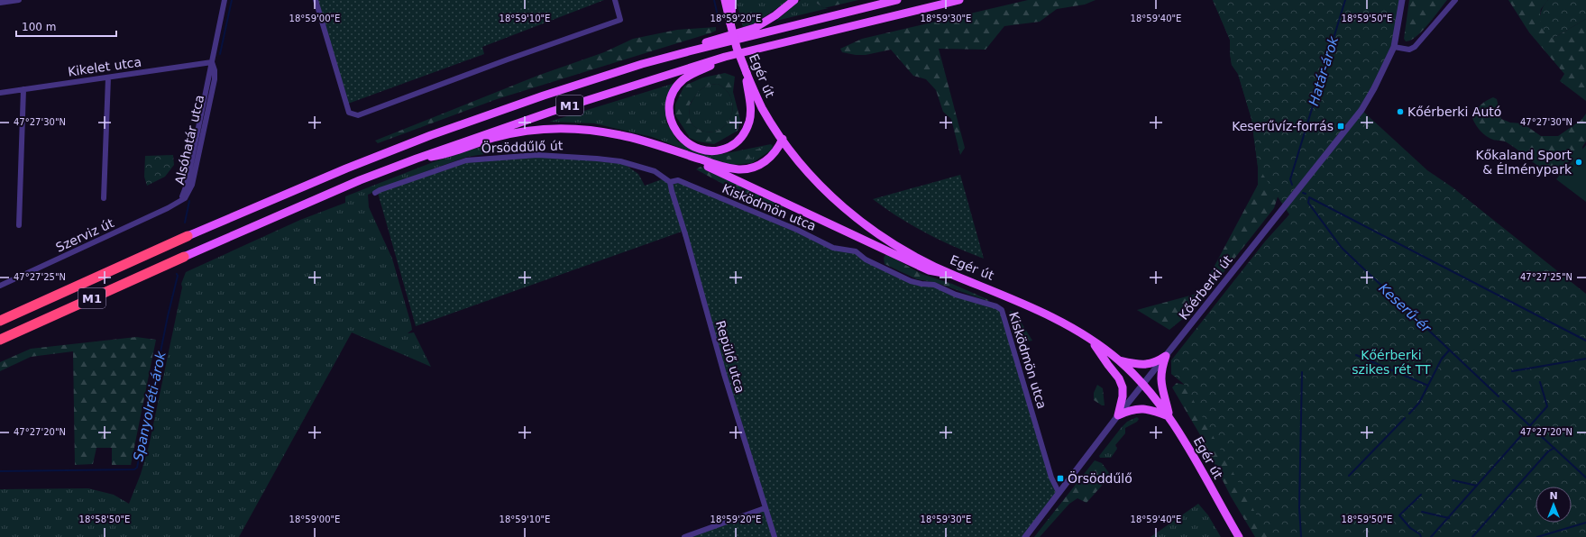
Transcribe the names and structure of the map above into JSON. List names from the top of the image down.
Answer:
{
  "streets": {
    "highway": ["M1"],
    "main road": ["Egér út"],
    "street": [
      "Kikelet utca",
      "Alsóhatár utca",
      "Örsöddűlő út",
      "Kisködmön utca",
      "Szerviz út",
      "Kőérberki út",
      "Repülő utca"
    ]
  },
  "crossings": [
    ["Kikelet utca", "Alsóhatár utca"],
    ["Egér út", "Kőérberki út"],
    ["Alsóhatár utca", "Szerviz út"],
    ["Örsöddűlő út", "Kisködmön utca"],
    ["Örsöddűlő út", "Repülő utca"],
    ["Kisködmön utca", "Kőérberki út"],
    ["Kisködmön utca", "Repülő utca"]
  ],
  "water": ["Határ-árok", "Keserű-ér", "Spanyolréti-árok"],
  "parks": ["Kőérberki szikes rét TT"],
  "places": {
    "other": ["Kőérberki Autó", "Kőkaland Sport & Élménypark"],
    "transit": ["Keserűvíz-forrás", "Örsöddűlő"]
  },
  "scale_bar": "100 m",
  "north": "top",
  "coordinates": [
    "18°59'00\"E",
    "18°59'10\"E",
    "18°59'20\"E",
    "18°59'30\"E",
    "18°59'40\"E",
    "18°59'50\"E",
    "47°27'30\"N",
    "47°27'25\"N",
    "47°27'20\"N",
    "18°58'50\"E"
  ]
}
